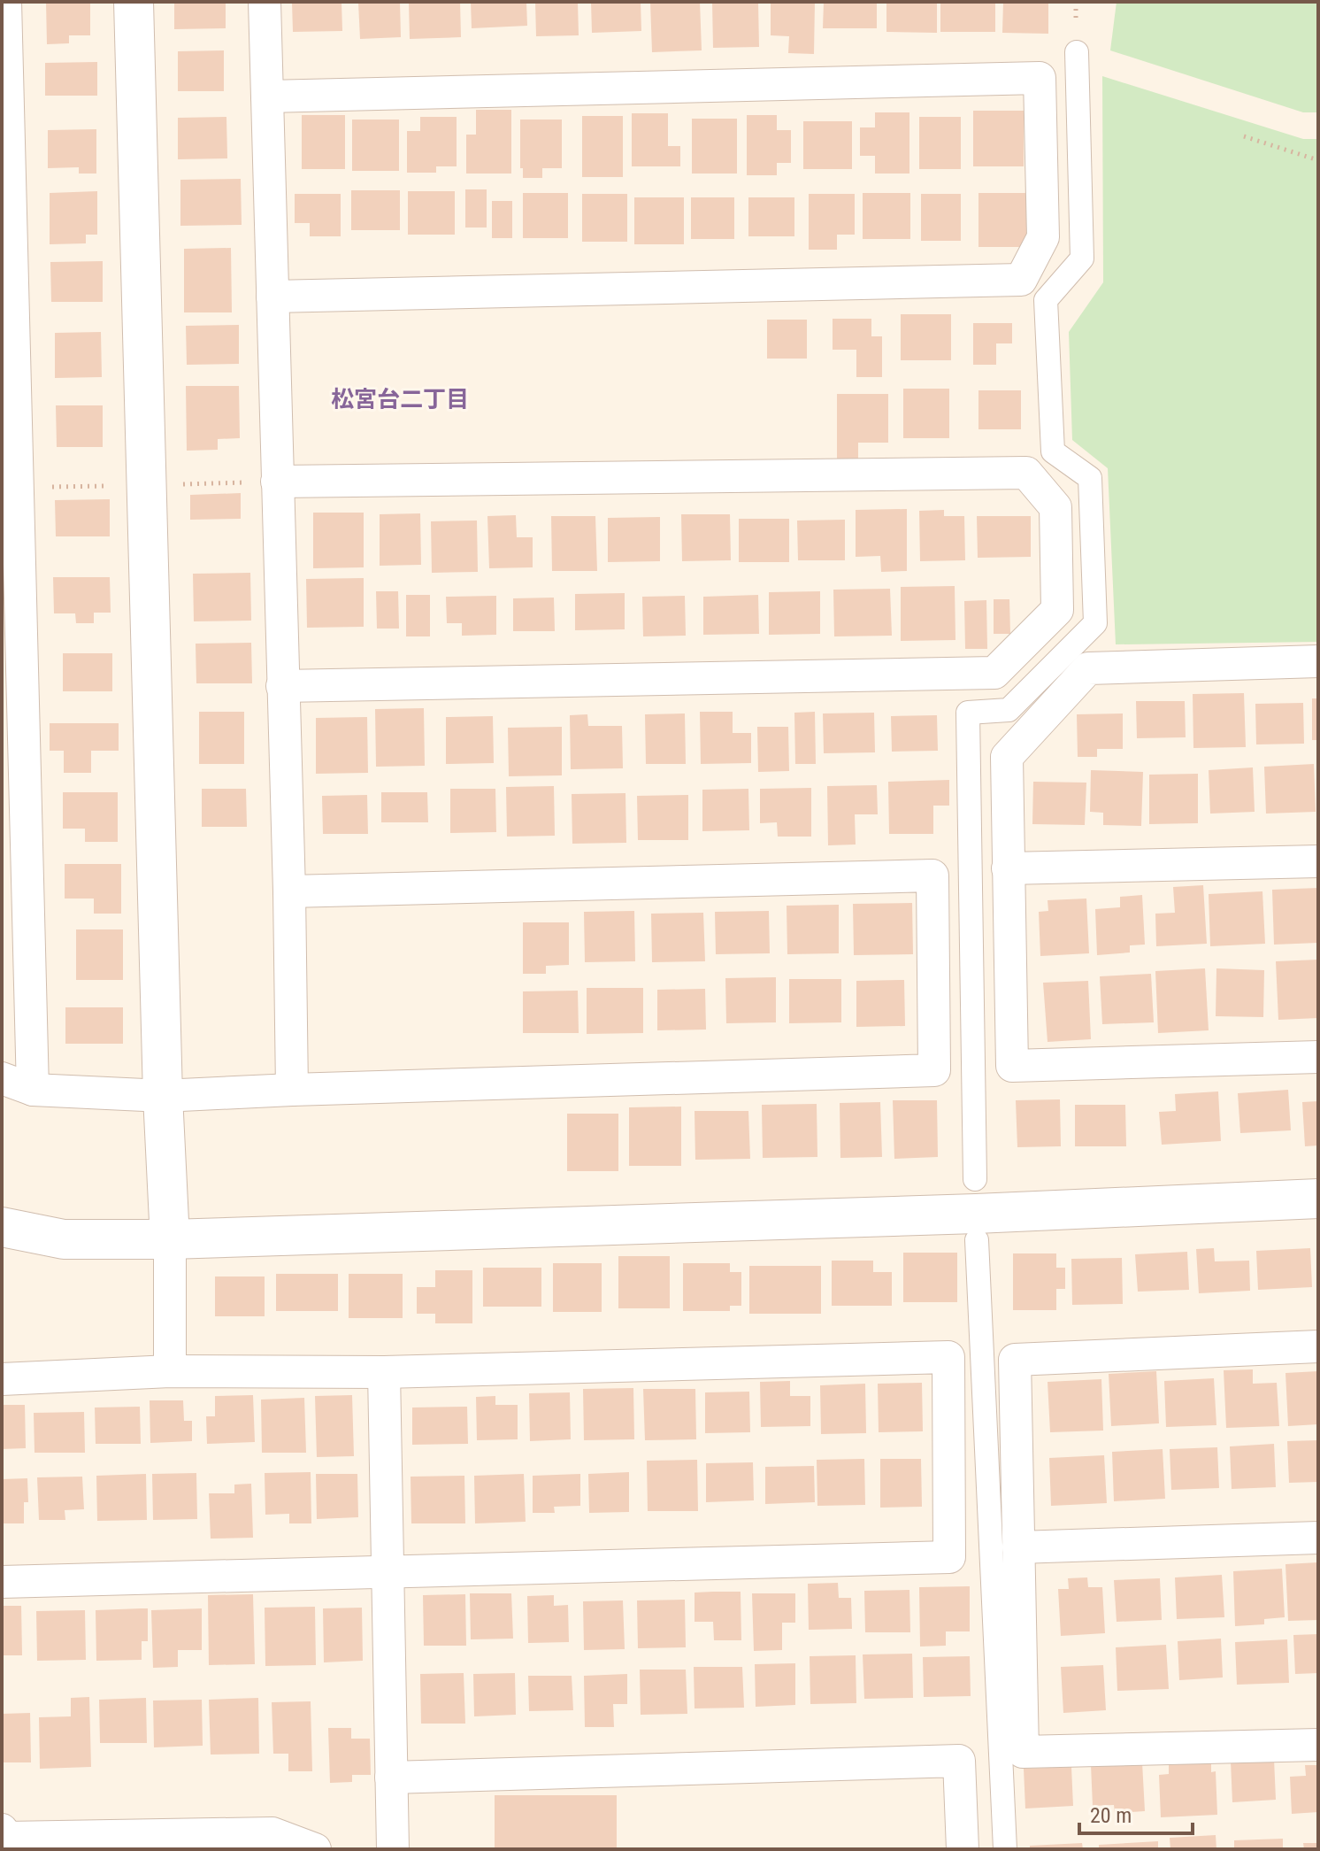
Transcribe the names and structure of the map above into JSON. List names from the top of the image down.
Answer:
{
  "districts": ["松宮台二丁目"],
  "scale_bar": "20 m"
}
